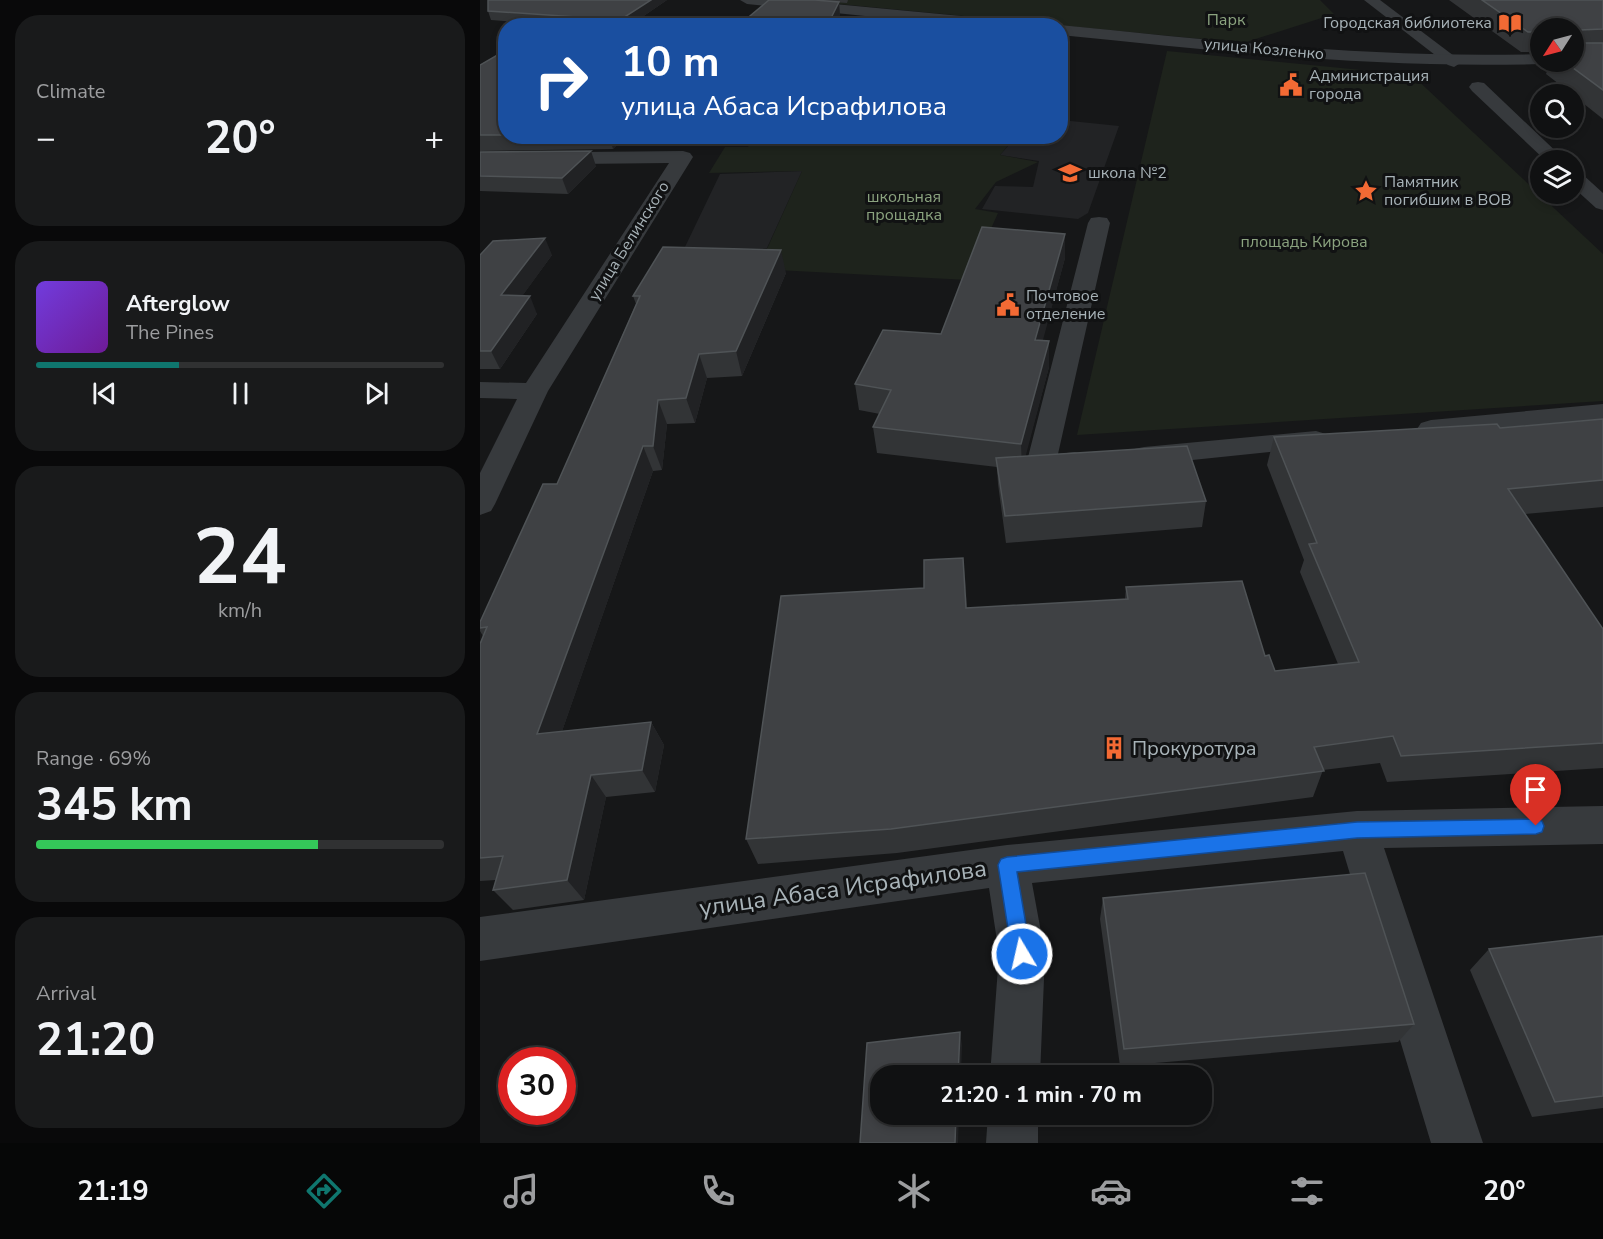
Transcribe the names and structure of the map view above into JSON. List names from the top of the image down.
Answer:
{
  "streets": {
    "street": ["улица Козленко", "улица Белинского", "улица Абаса Исрафилова"]
  },
  "parks": ["Парк", "школьная прощадка", "площадь Кирова"],
  "places": {
    "library": ["Городская библиотека"],
    "public building": ["Администрация города", "Почтовое отделение"],
    "school or university": ["школа №2"],
    "place": ["Памятник погибшим в ВОВ"],
    "building": ["Прокуротура"]
  },
  "north": "bottom left",
  "page": {
    "tile": [
      "Climate",
      ["24", "km/h"],
      ["Range · 69%", "345 km"],
      ["Arrival", "21:20"]
    ],
    "turn": ["10 m", "улица Абаса Исрафилова"],
    "heat": ["−", "20°", "+"],
    "song": ["Afterglow", "The Pines"],
    "limit": "30",
    "trip": "21:20 · 1 min · 70 m",
    "tabs": ["21:19", "20°"]
  }
}
